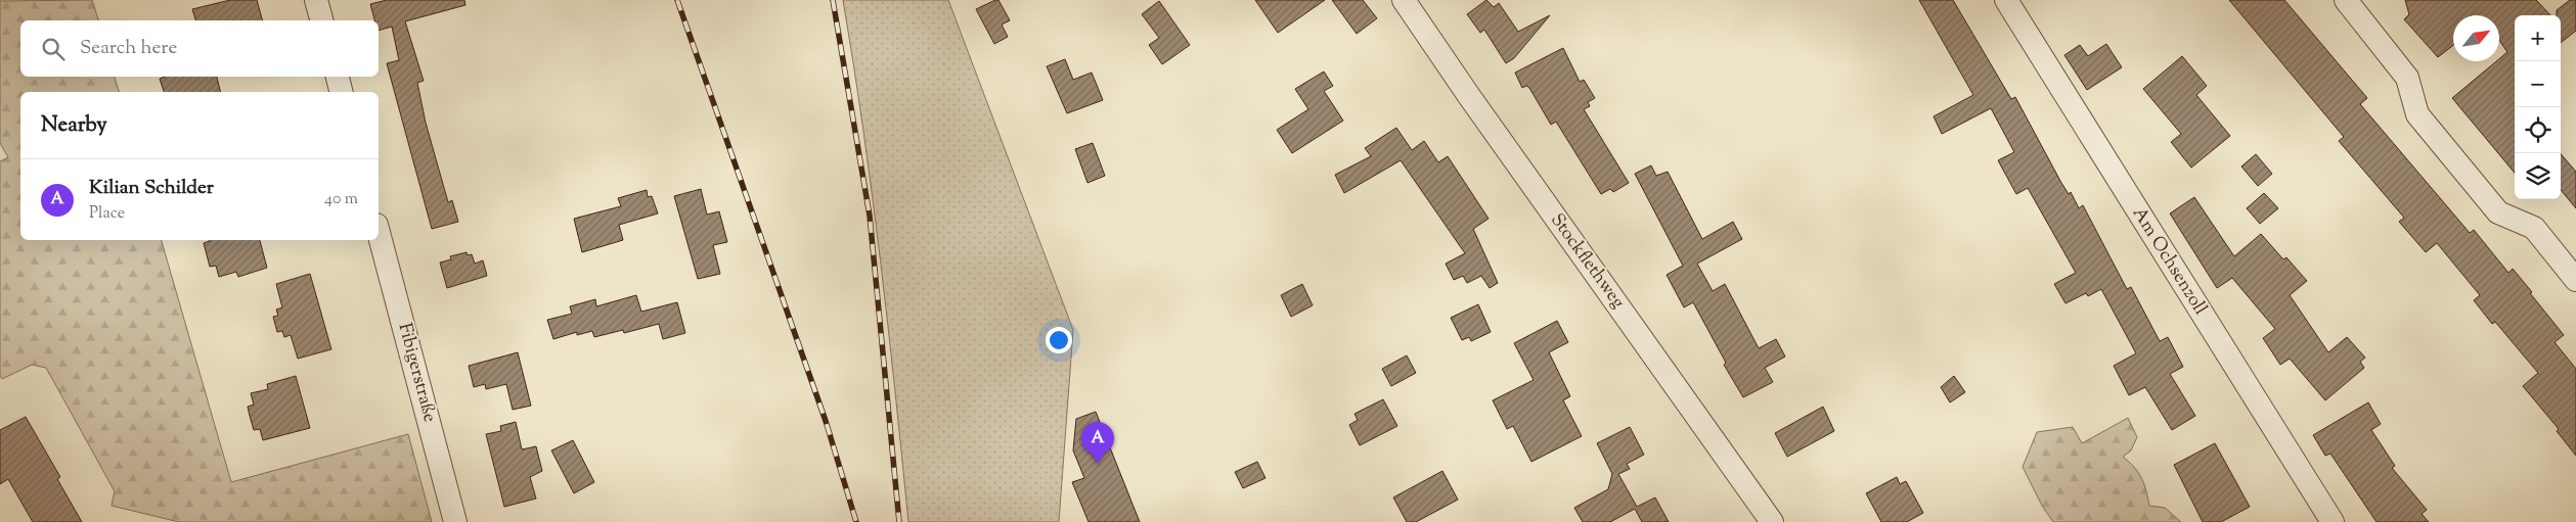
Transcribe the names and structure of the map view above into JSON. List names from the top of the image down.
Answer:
{
  "streets": {
    "street": ["Stockflethweg", "Am Ochsenzoll", "Fibigerstraße"]
  },
  "north": "top right",
  "page": {
    "map_buttons": ["+", "−"],
    "search": "Search here",
    "heading": "Nearby",
    "list": [
      {
        "mark": "A",
        "name": "Kilian Schilder",
        "note": "Place",
        "value": "40 m"
      }
    ],
    "pins": "A"
  }
}
